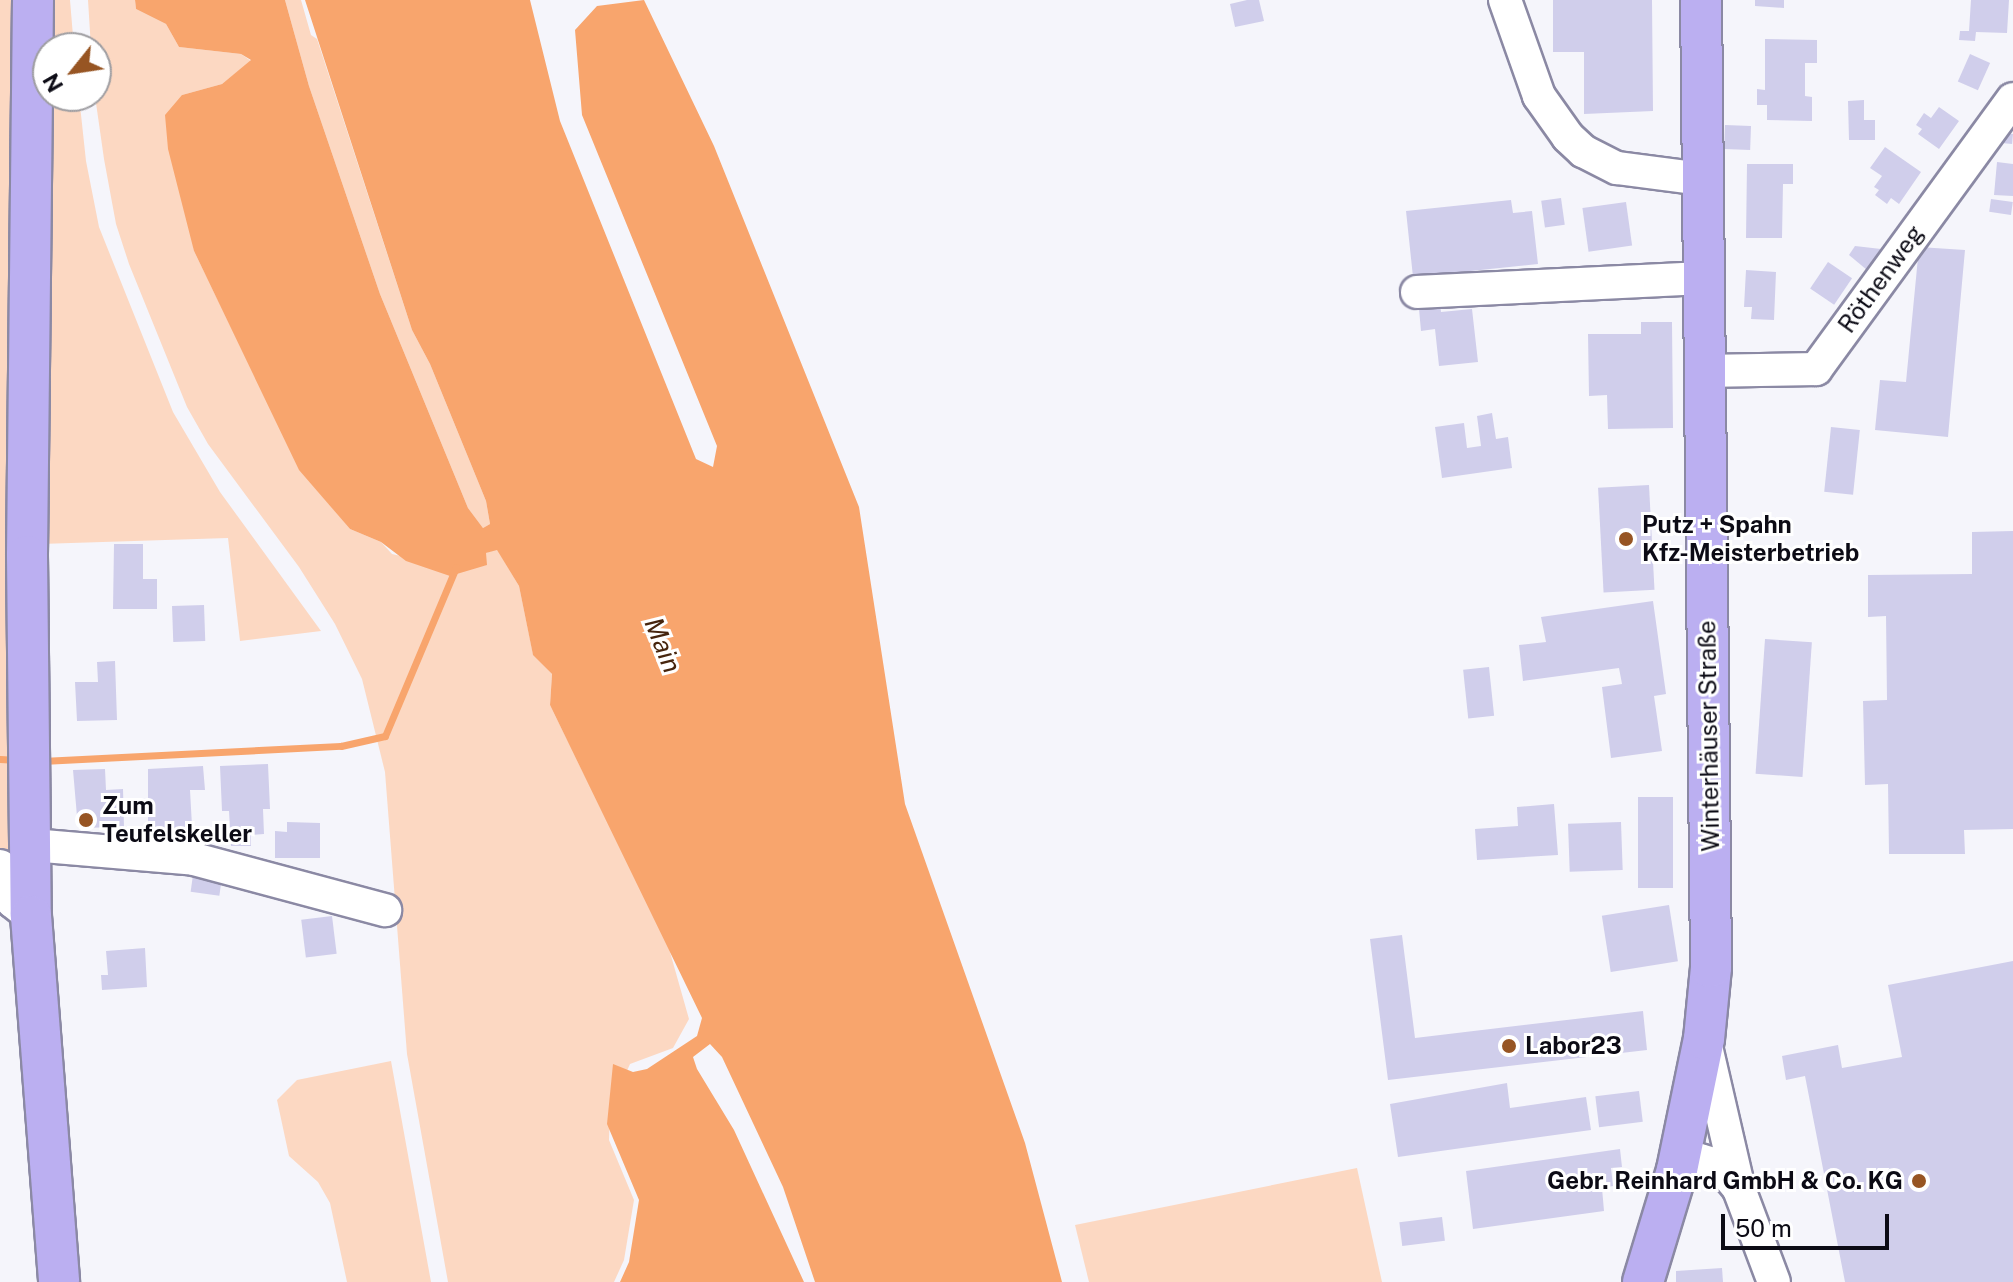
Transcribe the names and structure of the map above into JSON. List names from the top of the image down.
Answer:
{
  "streets": {
    "main road": ["Winterhäuser Straße"],
    "street": ["Röthenweg"]
  },
  "crossings": [
    ["Röthenweg", "Winterhäuser Straße"]
  ],
  "water": ["Main"],
  "places": [
    "Putz + Spahn Kfz-Meisterbetrieb",
    "Zum Teufelskeller",
    "Labor23",
    "Gebr. Reinhard GmbH & Co. KG"
  ],
  "scale_bar": "50 m",
  "north": "bottom left"
}
